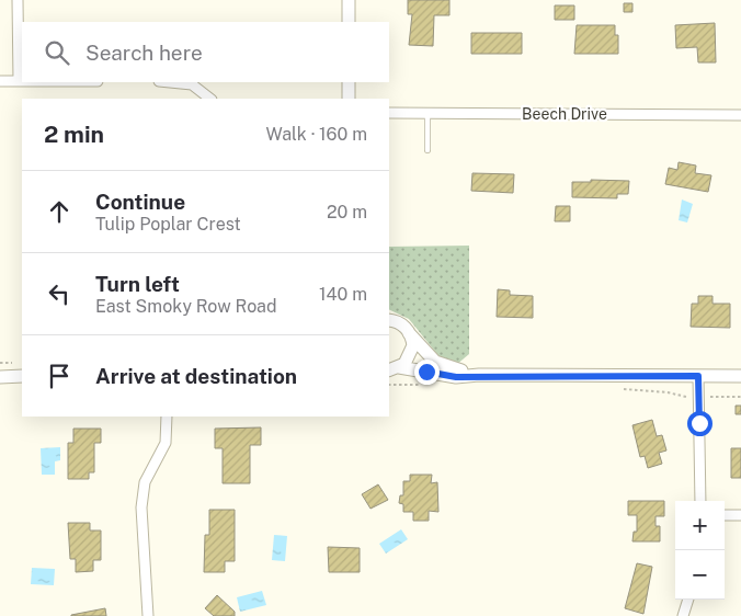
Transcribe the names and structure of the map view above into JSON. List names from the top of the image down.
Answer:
{
  "streets": {
    "street": ["Beech Drive"]
  },
  "page": {
    "search": "Search here",
    "heading": ["2 min", "Walk · 160 m"],
    "list": [
      ["Continue", "Tulip Poplar Crest", "20 m"],
      ["Turn left", "East Smoky Row Road", "140 m"],
      "Arrive at destination"
    ],
    "map_buttons": ["+", "−"]
  }
}
